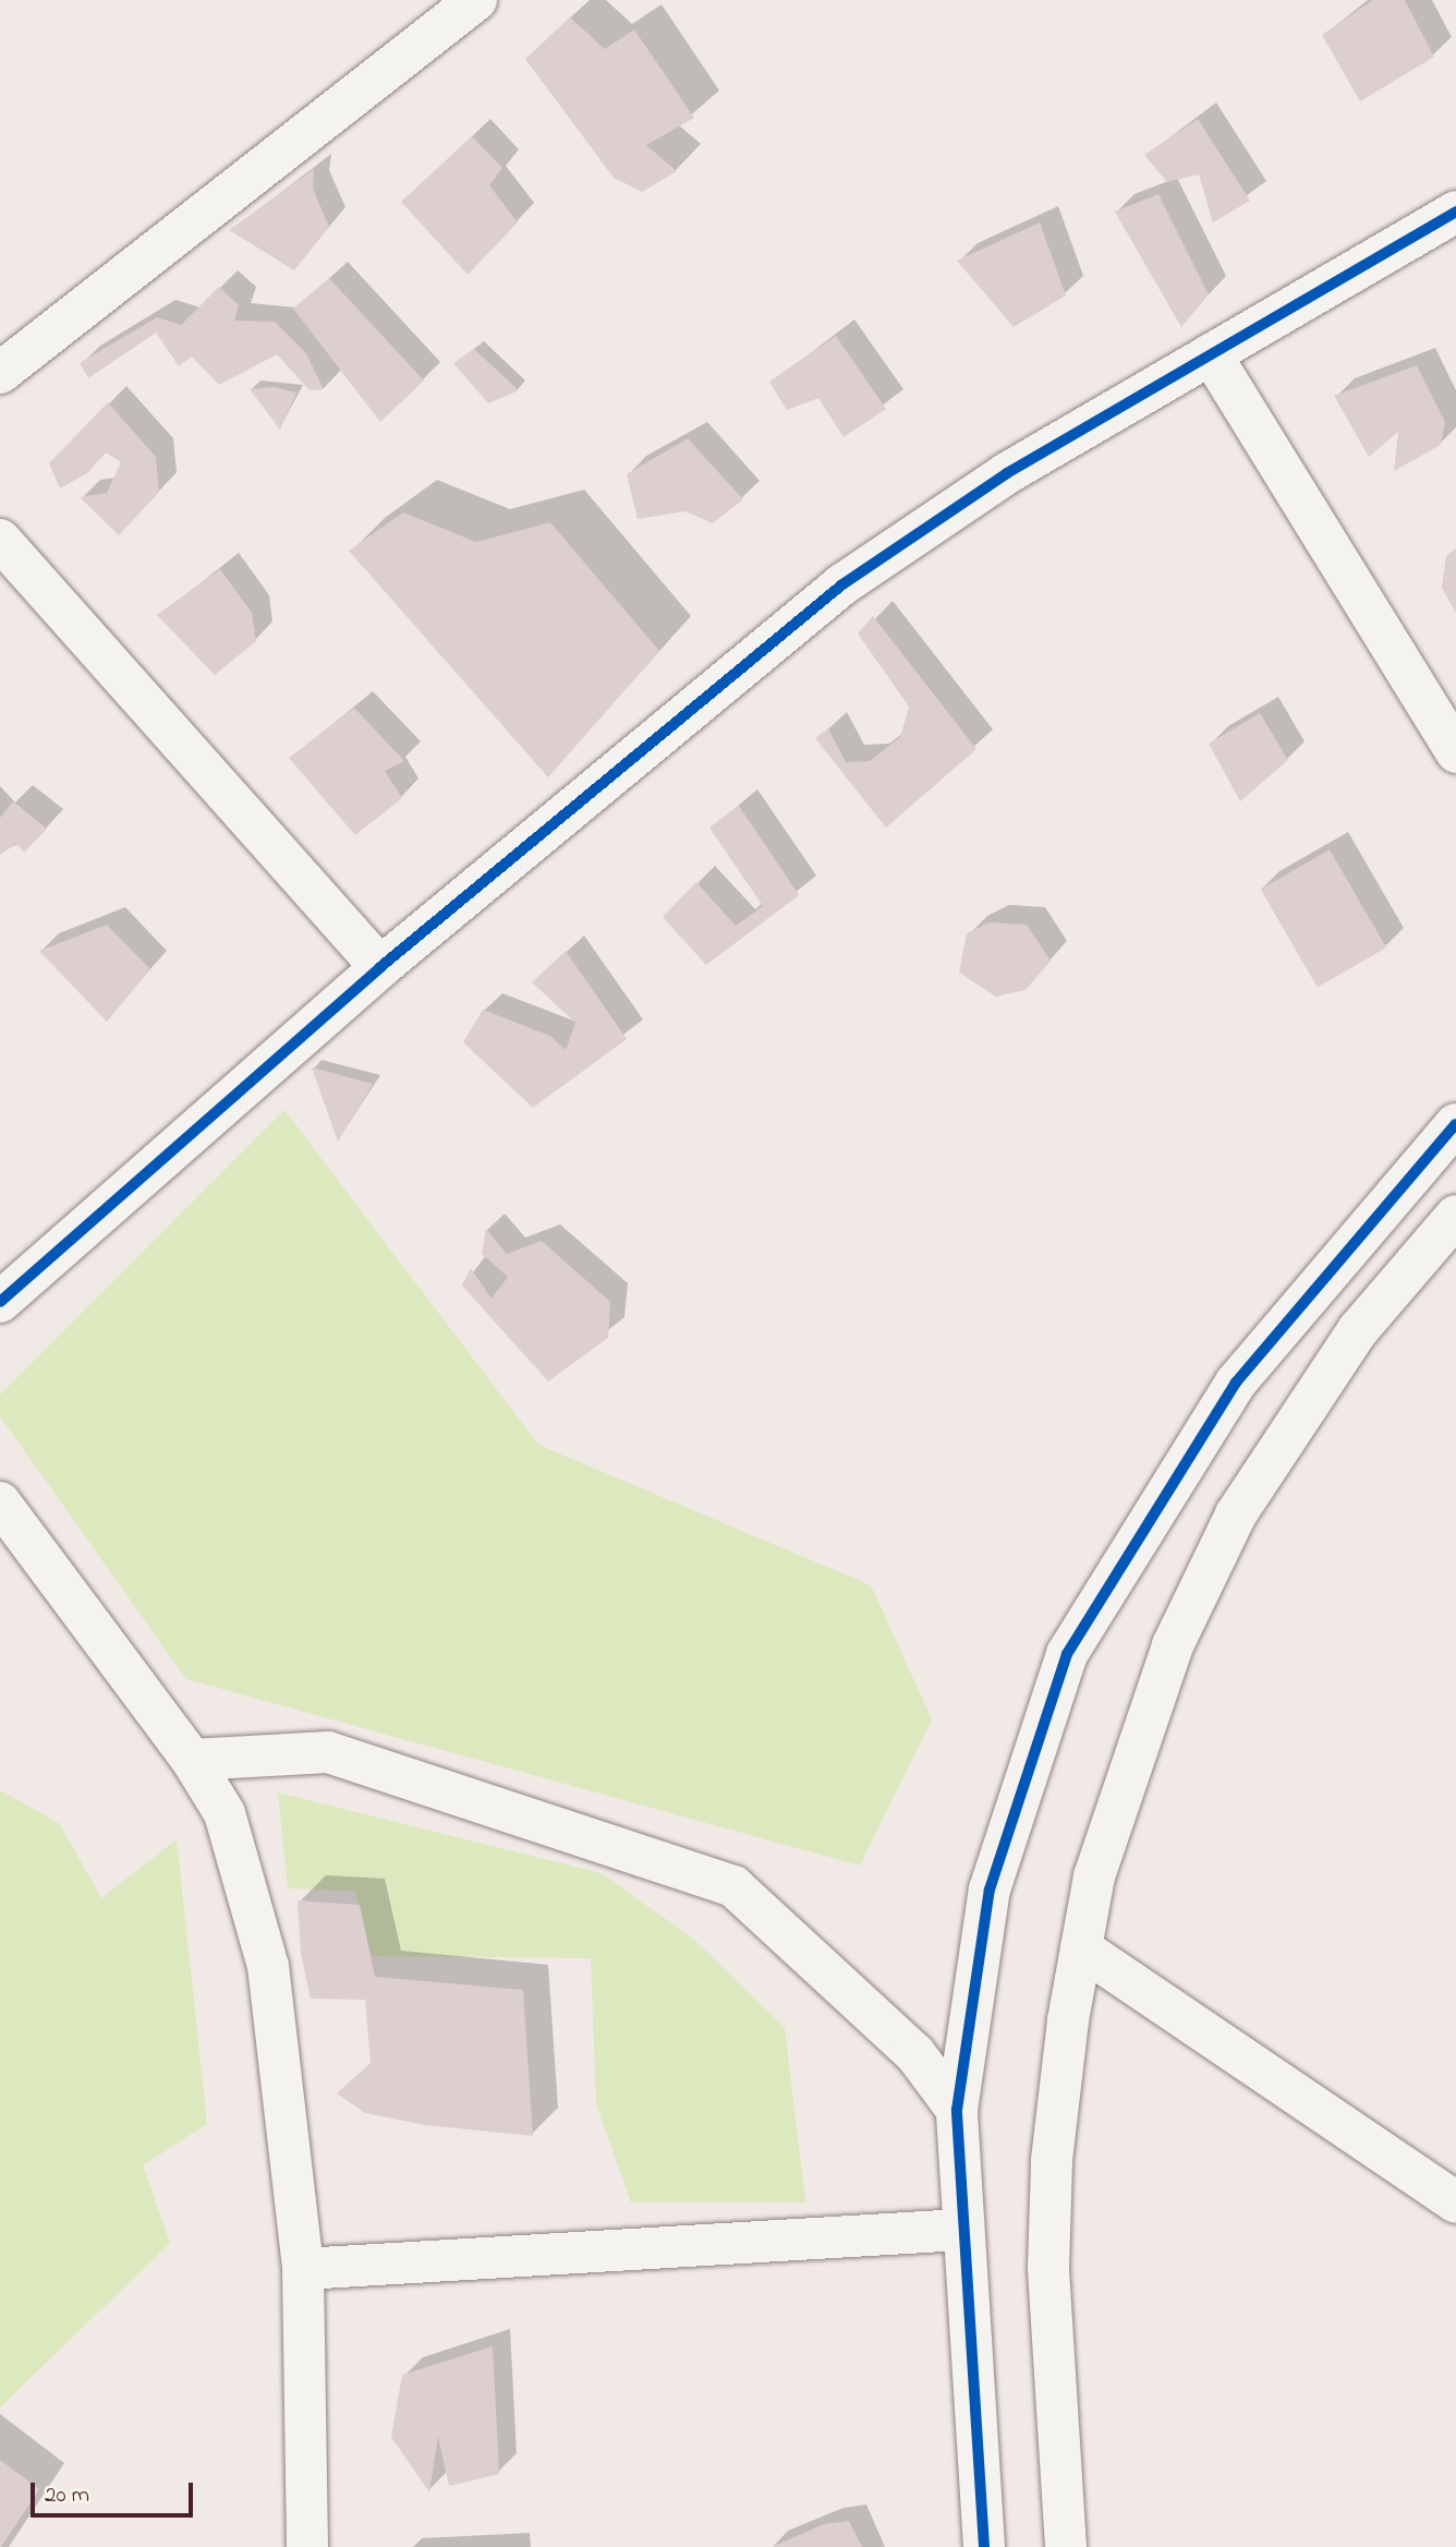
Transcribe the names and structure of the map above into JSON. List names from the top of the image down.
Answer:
{
  "scale_bar": "20 m"
}
